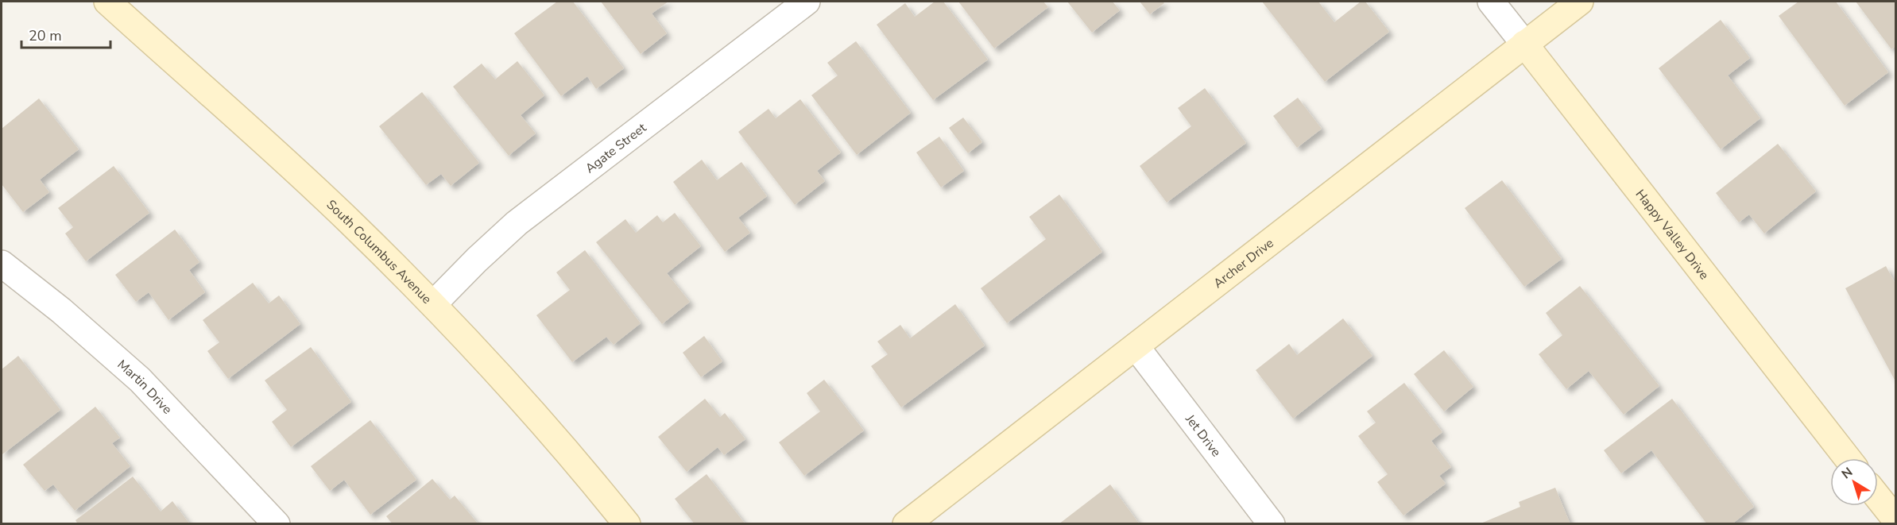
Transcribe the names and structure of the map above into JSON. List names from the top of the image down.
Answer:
{
  "streets": {
    "street": [
      "Agate Street",
      "Happy Valley Drive",
      "South Columbus Avenue",
      "Archer Drive",
      "Martin Drive",
      "Jet Drive"
    ]
  },
  "crossings": [
    ["Agate Street", "South Columbus Avenue"],
    ["Happy Valley Drive", "Archer Drive"],
    ["Archer Drive", "Jet Drive"]
  ],
  "scale_bar": "20 m",
  "north": "top left"
}
